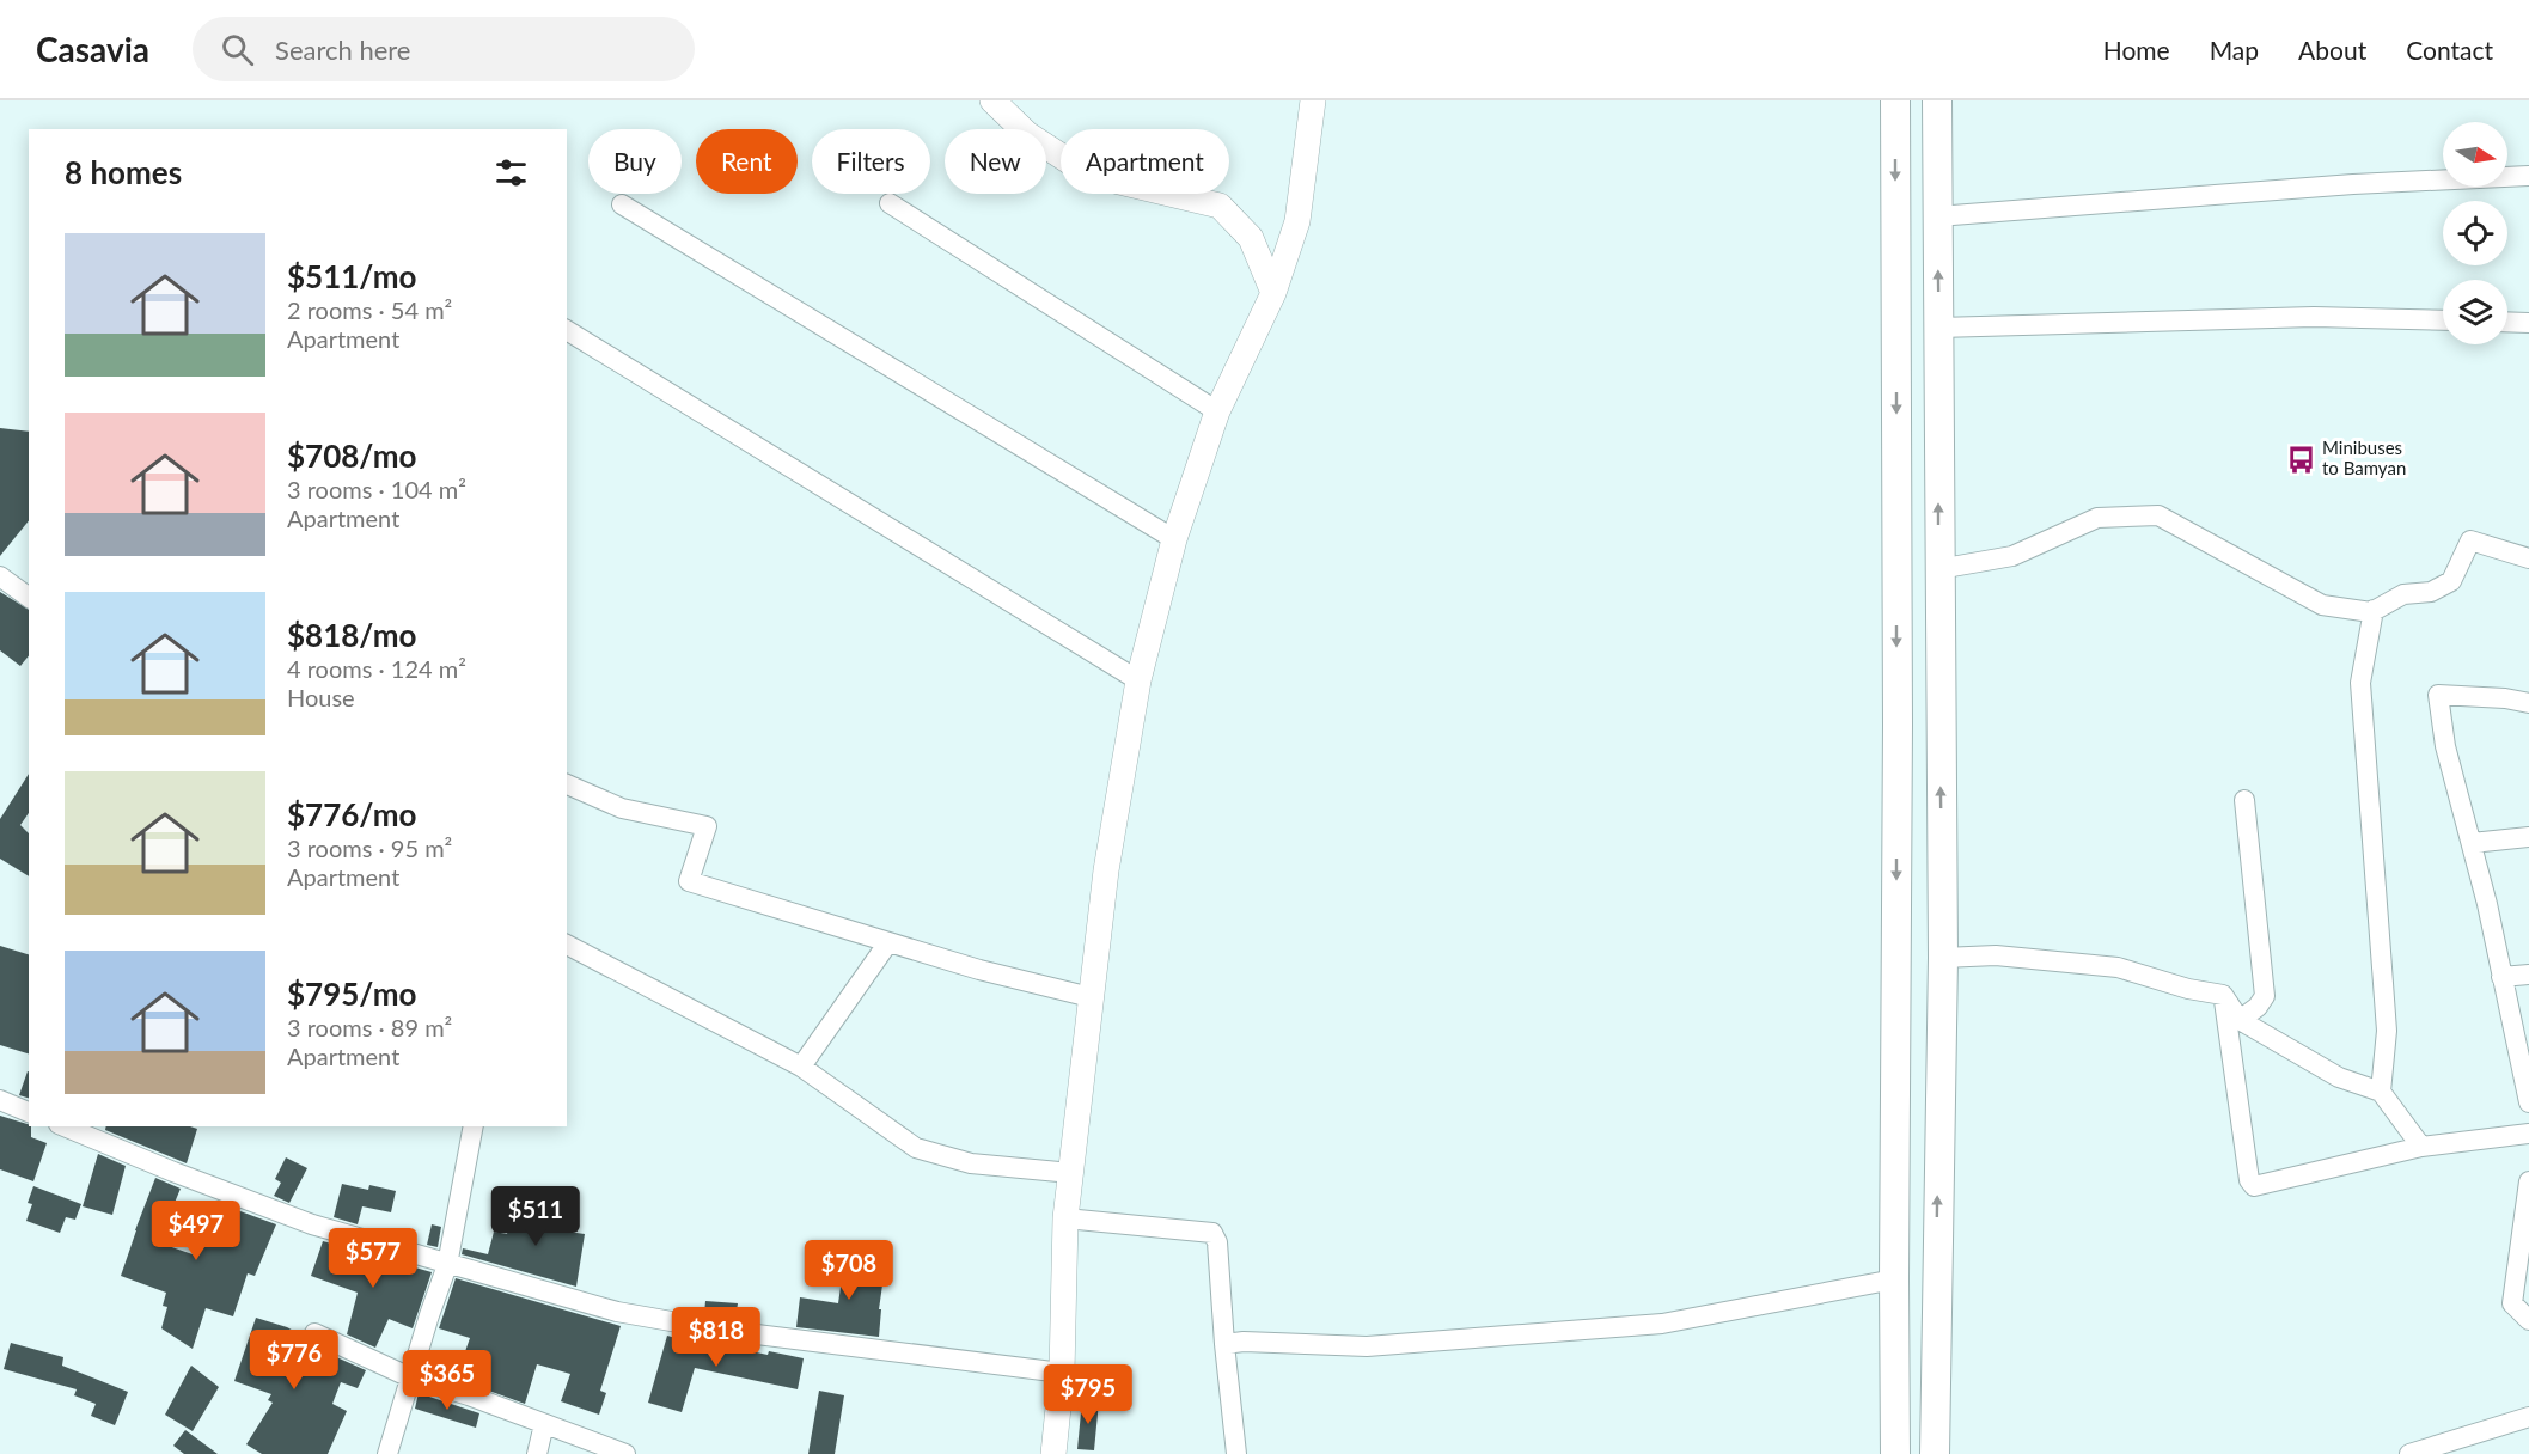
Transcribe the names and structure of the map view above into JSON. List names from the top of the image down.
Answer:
{
  "places": {
    "bus stop": ["Minibuses to Bamyan"]
  },
  "north": "right",
  "page": {
    "header": "Casavia",
    "search": "Search here",
    "nav": [
      "Home",
      "Map",
      "About",
      "Contact"
    ],
    "chip": [
      "Buy",
      "Rent",
      "Filters",
      "New",
      "Apartment"
    ],
    "heading": "8 homes",
    "list": [
      {
        "name": "$511/mo",
        "note": "2 rooms · 54 m² · Apartment"
      },
      {
        "name": "$708/mo",
        "note": "3 rooms · 104 m² · Apartment"
      },
      {
        "name": "$818/mo",
        "note": "4 rooms · 124 m² · House"
      },
      {
        "name": "$776/mo",
        "note": "3 rooms · 95 m² · Apartment"
      },
      {
        "name": "$795/mo",
        "note": "3 rooms · 89 m² · Apartment"
      }
    ],
    "price": [
      "$511",
      "$497",
      "$577",
      "$708",
      "$818",
      "$776",
      "$365",
      "$795"
    ]
  }
}
